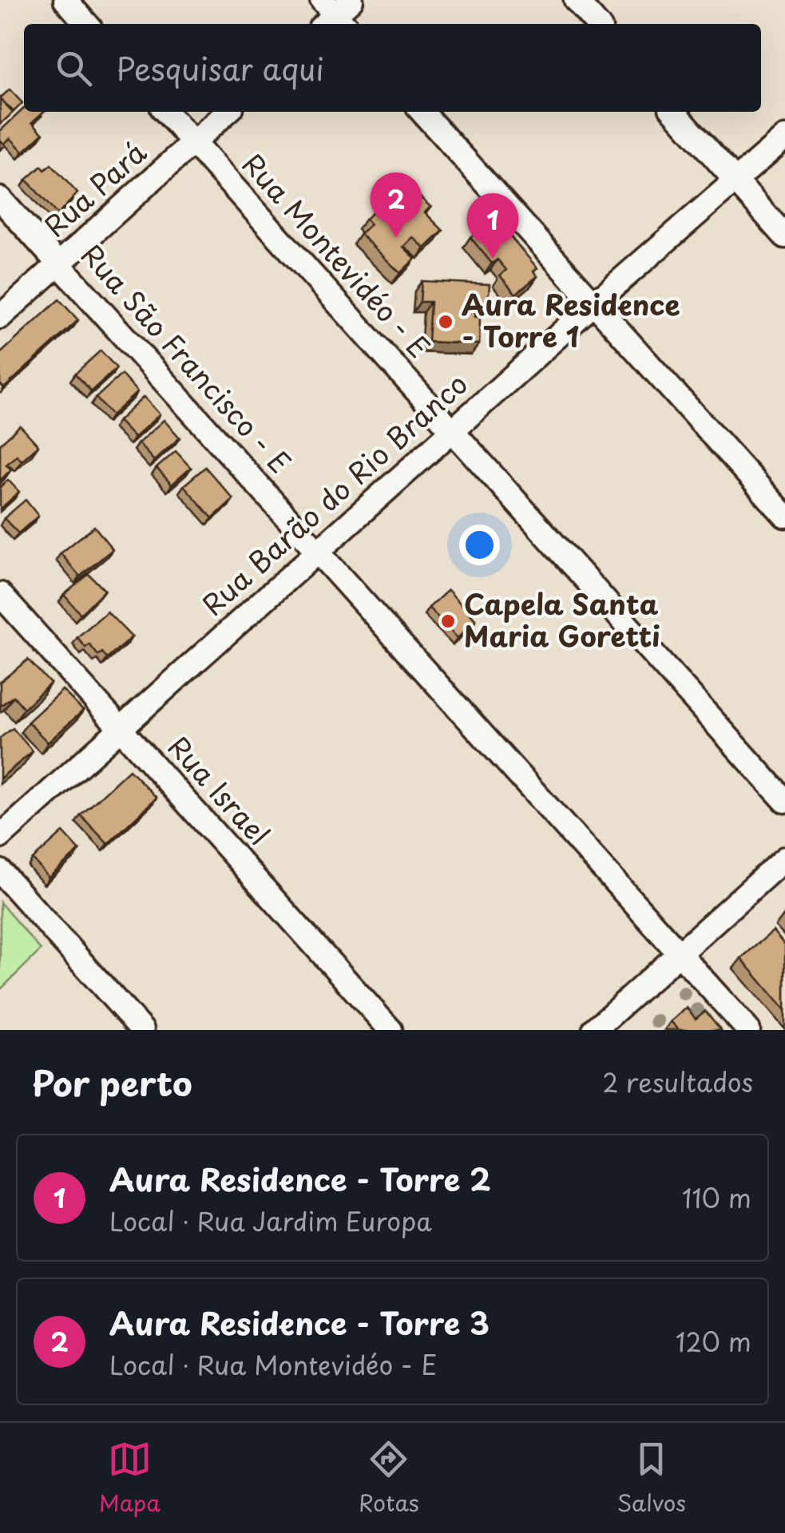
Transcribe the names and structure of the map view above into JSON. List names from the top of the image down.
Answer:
{
  "streets": {
    "street": [
      "Rua Pará",
      "Rua Montevidéo - E",
      "Rua São Francisco - E",
      "Rua Barão do Rio Branco",
      "Rua Israel"
    ]
  },
  "crossings": [
    ["Rua Pará", "Rua Montevidéo - E"],
    ["Rua Pará", "Rua São Francisco - E"],
    ["Rua Montevidéo - E", "Rua Barão do Rio Branco"],
    ["Rua São Francisco - E", "Rua Barão do Rio Branco"],
    ["Rua Barão do Rio Branco", "Rua Israel"]
  ],
  "places": ["Aura Residence - Torre 1", "Capela Santa Maria Goretti"],
  "page": {
    "search": "Pesquisar aqui",
    "pins": ["2", "1"],
    "heading": ["Por perto", "2 resultados"],
    "list": [
      {
        "mark": "1",
        "name": "Aura Residence - Torre 2",
        "note": "Local · Rua Jardim Europa",
        "value": "110 m"
      },
      {
        "mark": "2",
        "name": "Aura Residence - Torre 3",
        "note": "Local · Rua Montevidéo - E",
        "value": "120 m"
      }
    ],
    "nav": ["Mapa", "Rotas", "Salvos"]
  }
}
